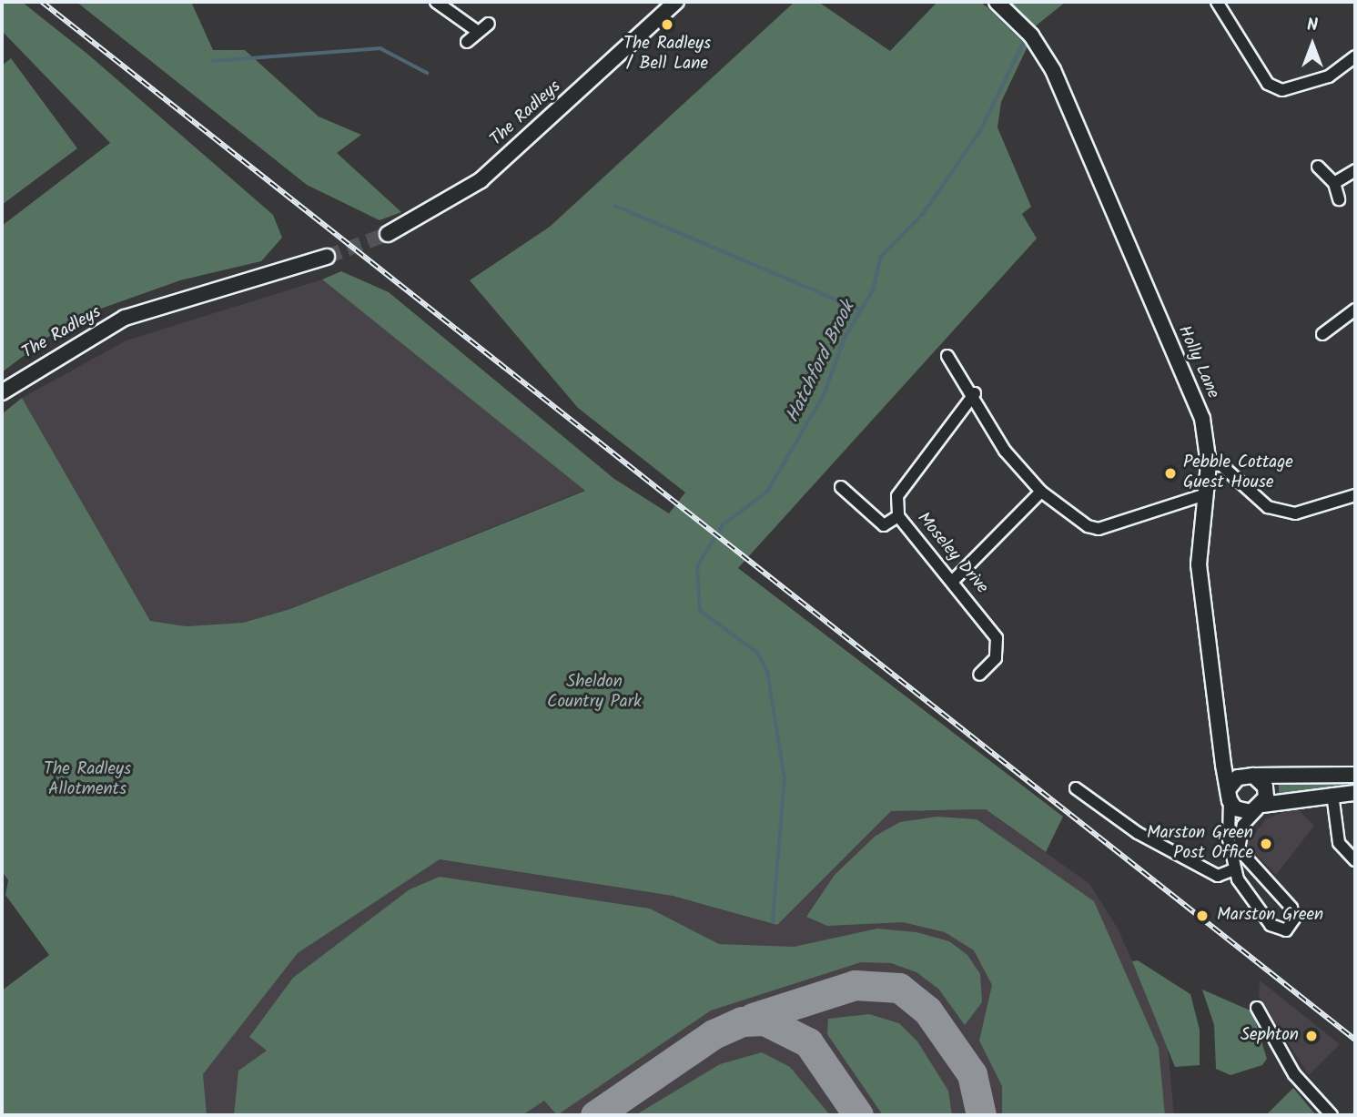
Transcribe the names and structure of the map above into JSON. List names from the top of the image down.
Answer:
{
  "streets": {
    "street": ["The Radleys", "Holly Lane", "Moseley Drive"]
  },
  "water": ["Hatchford Brook"],
  "parks": ["Sheldon Country Park", "The Radleys Allotments"],
  "places": [
    "The Radleys / Bell Lane",
    "Pebble Cottage Guest House",
    "Marston Green Post Office",
    "Marston Green",
    "Sephton"
  ],
  "north": "top"
}
